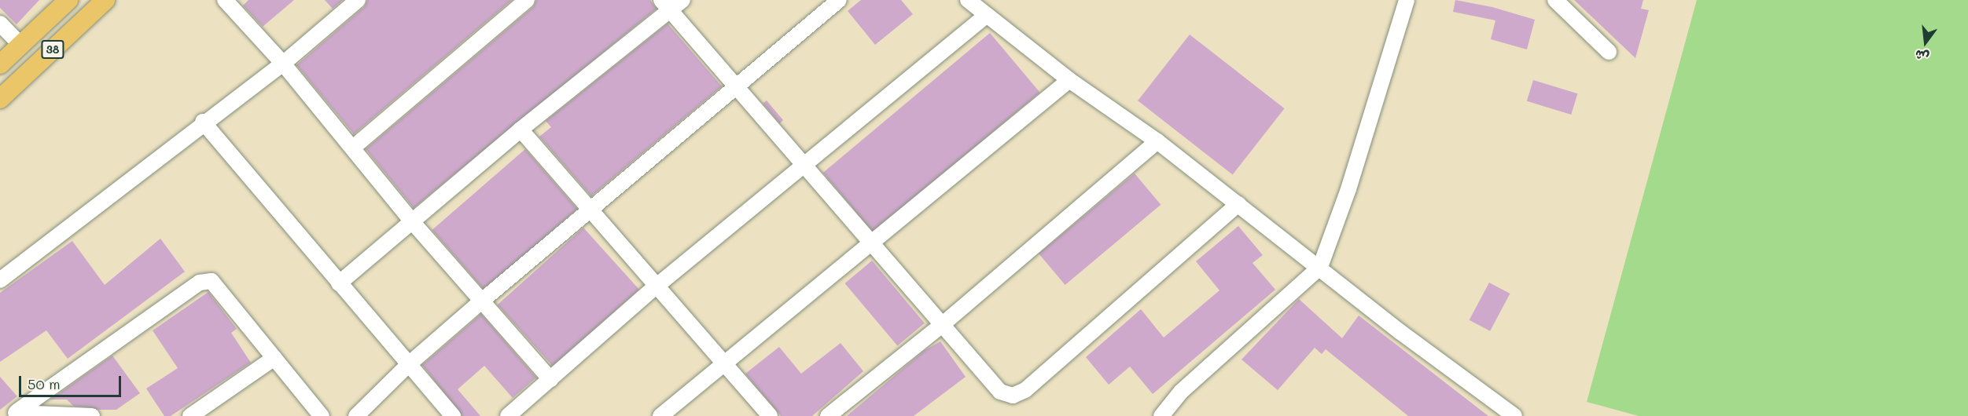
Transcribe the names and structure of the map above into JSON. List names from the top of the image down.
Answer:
{
  "streets": {
    "main road": ["38"]
  },
  "scale_bar": "50 m",
  "north": "bottom"
}
